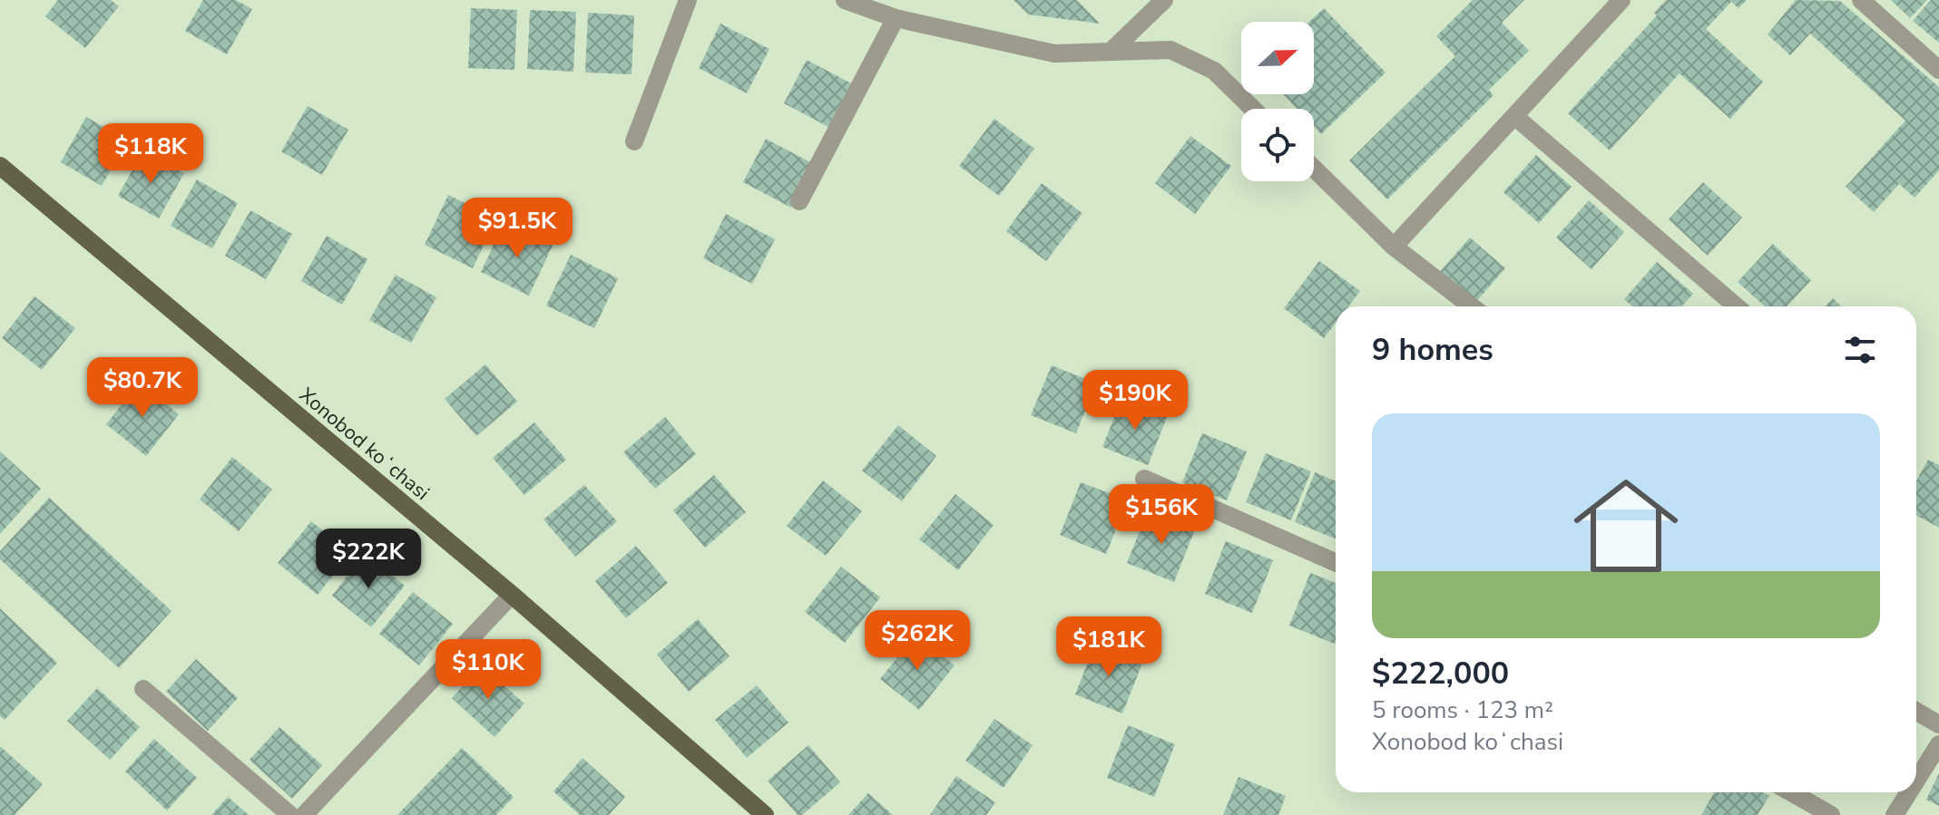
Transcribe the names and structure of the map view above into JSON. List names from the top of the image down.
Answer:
{
  "streets": {
    "main road": ["Xonobod koʻchasi"]
  },
  "north": "right",
  "page": {
    "price": [
      "$118K",
      "$91.5K",
      "$80.7K",
      "$190K",
      "$156K",
      "$222K",
      "$262K",
      "$181K",
      "$110K"
    ],
    "heading": "9 homes",
    "list": [
      {
        "name": "$222,000",
        "note": "5 rooms · 123 m² · Xonobod koʻchasi"
      }
    ]
  }
}
